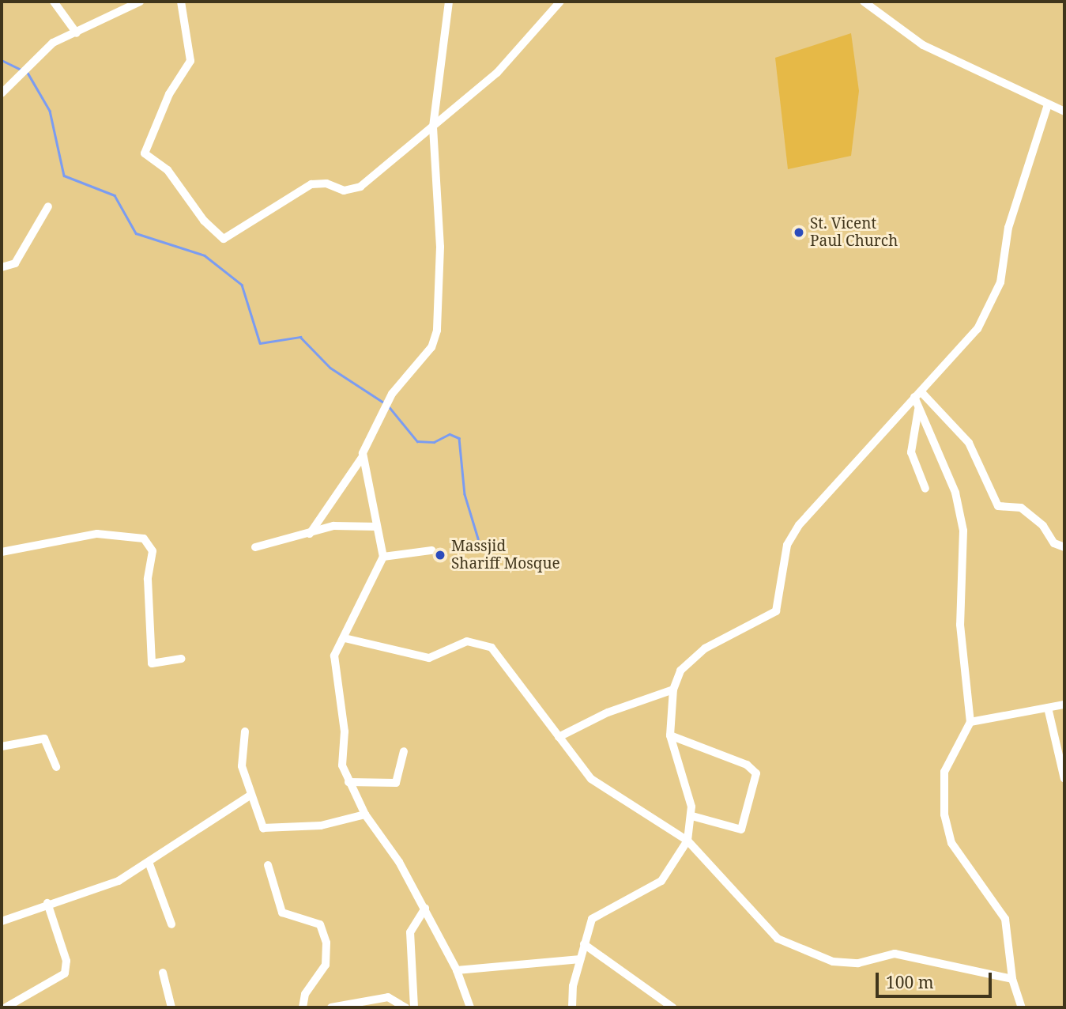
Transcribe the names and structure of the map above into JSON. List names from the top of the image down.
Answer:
{
  "places": ["St. Vicent Paul Church", "Massjid Shariff Mosque"],
  "scale_bar": "100 m"
}
